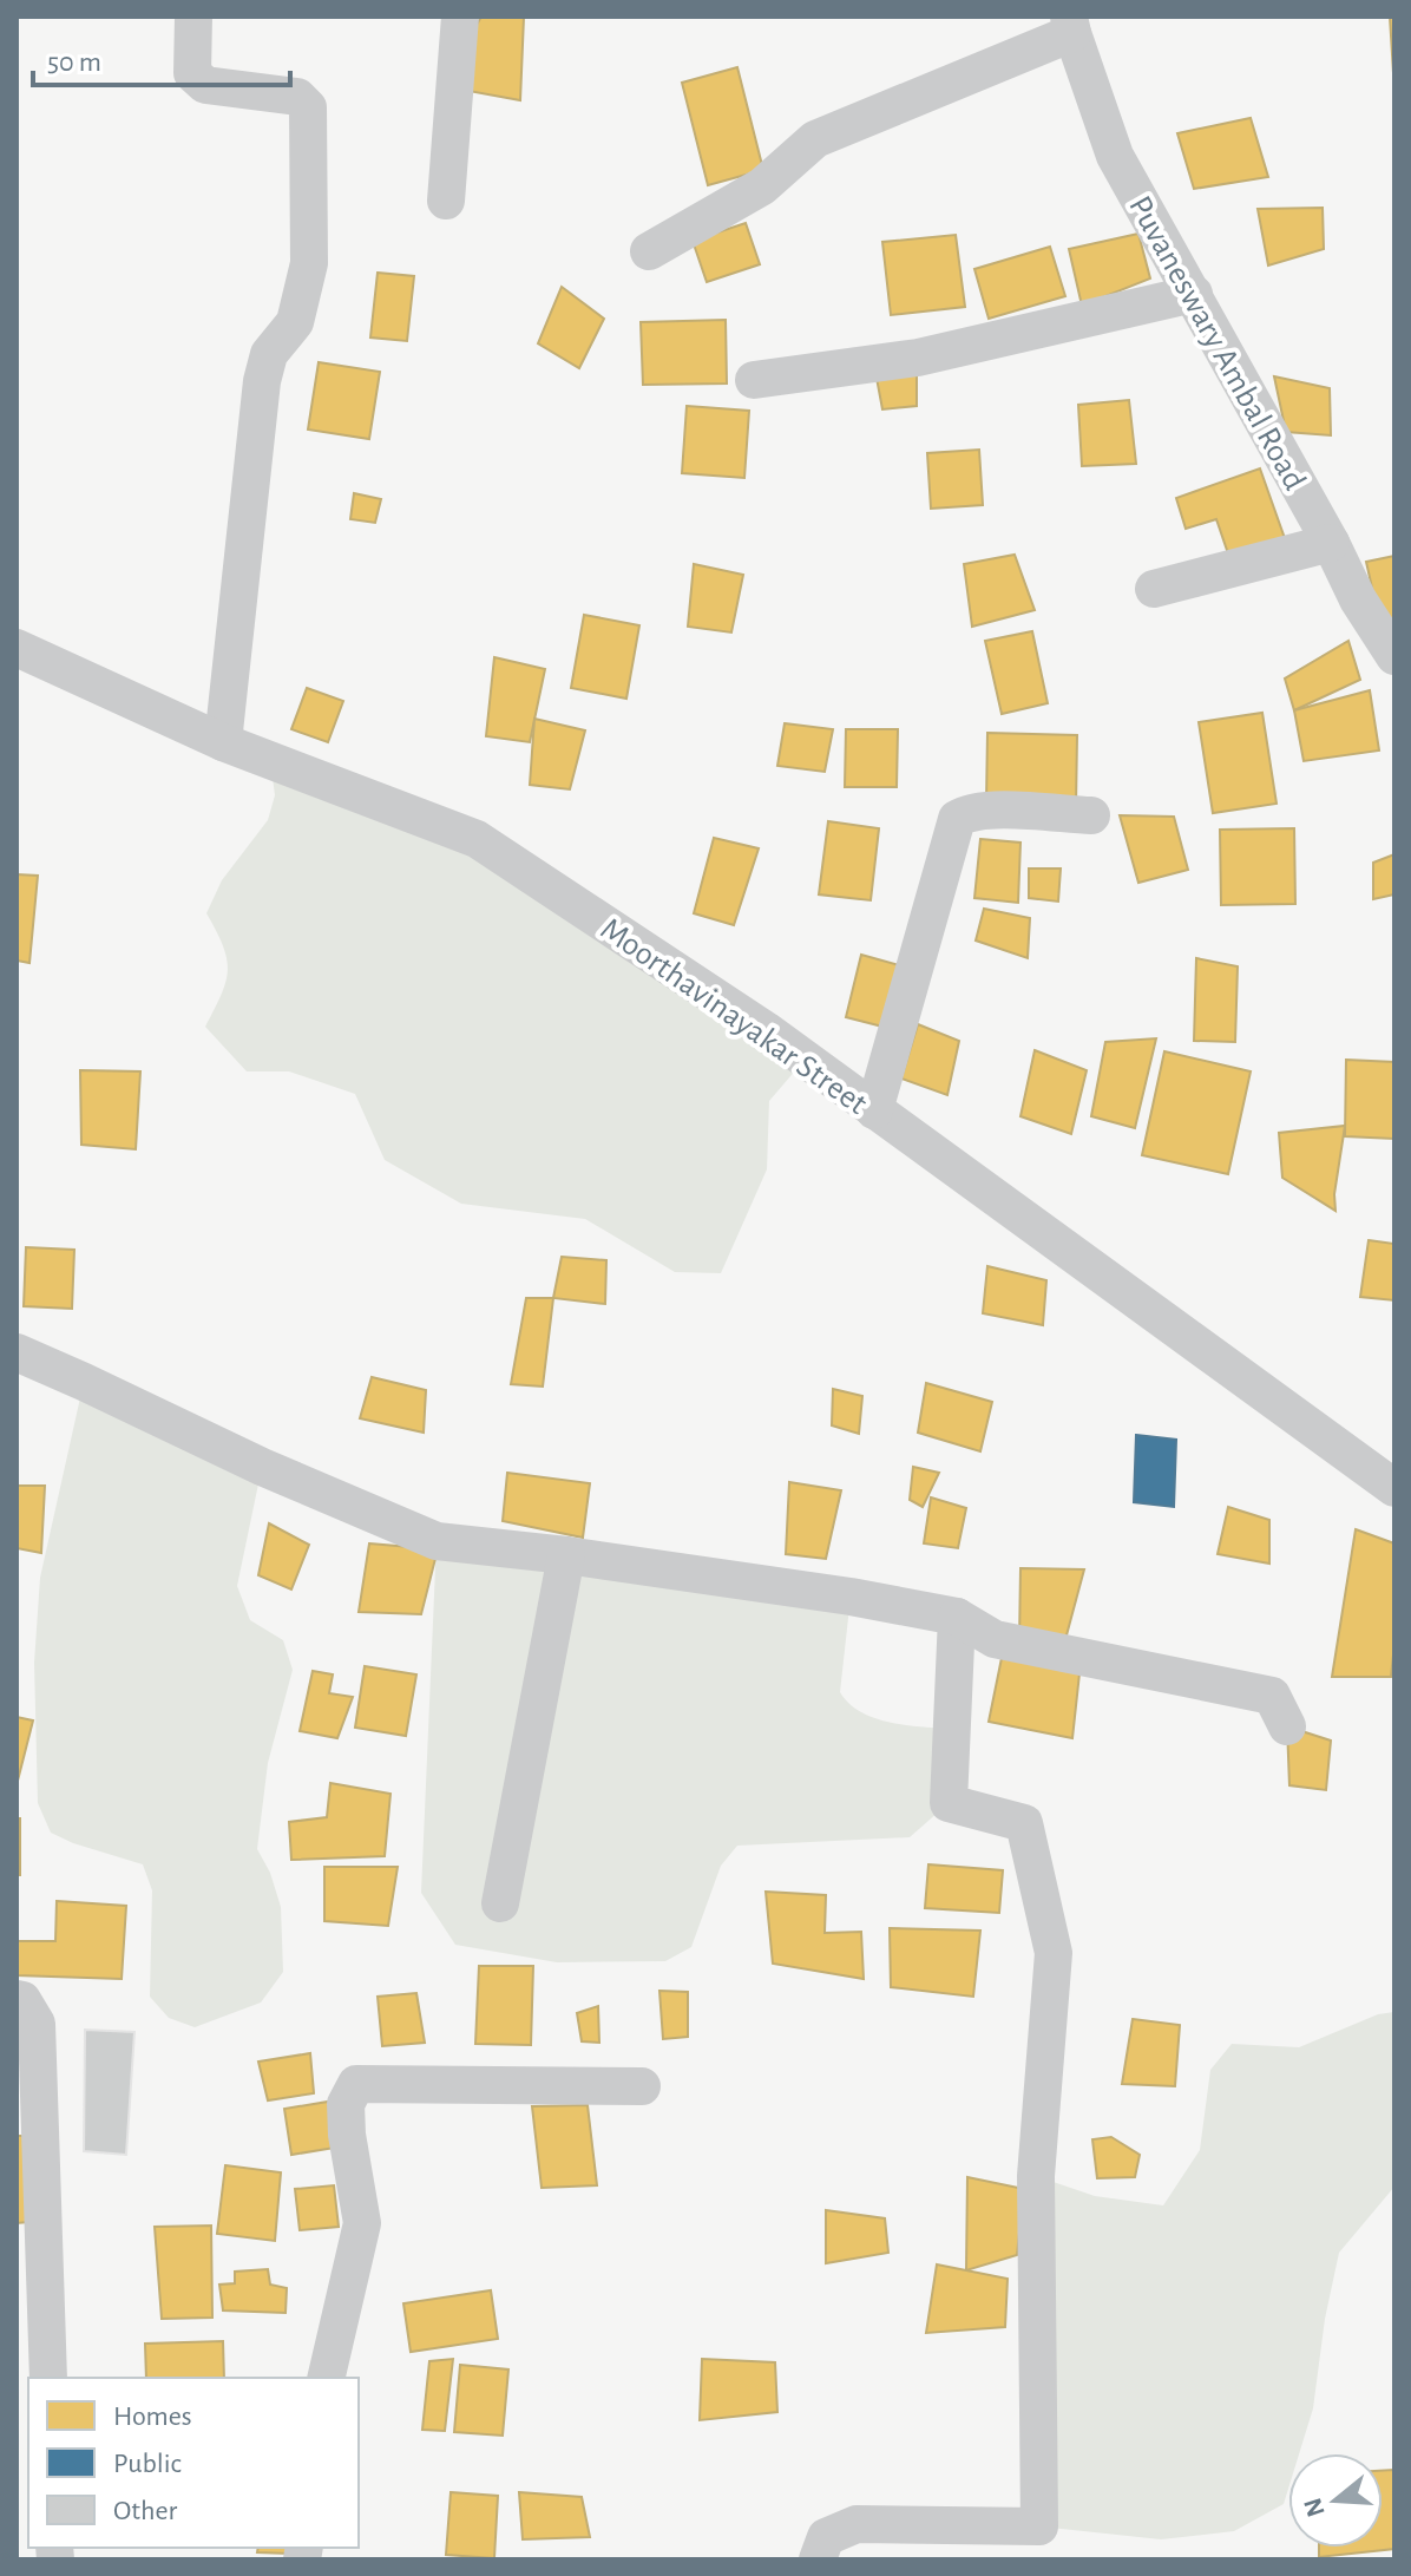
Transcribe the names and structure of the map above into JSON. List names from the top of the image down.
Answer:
{
  "streets": {
    "street": ["Puvaneswary Ambal Road", "Moorthavinayakar Street"]
  },
  "legend": ["Homes", "Public", "Other"],
  "scale_bar": "50 m",
  "north": "left"
}
